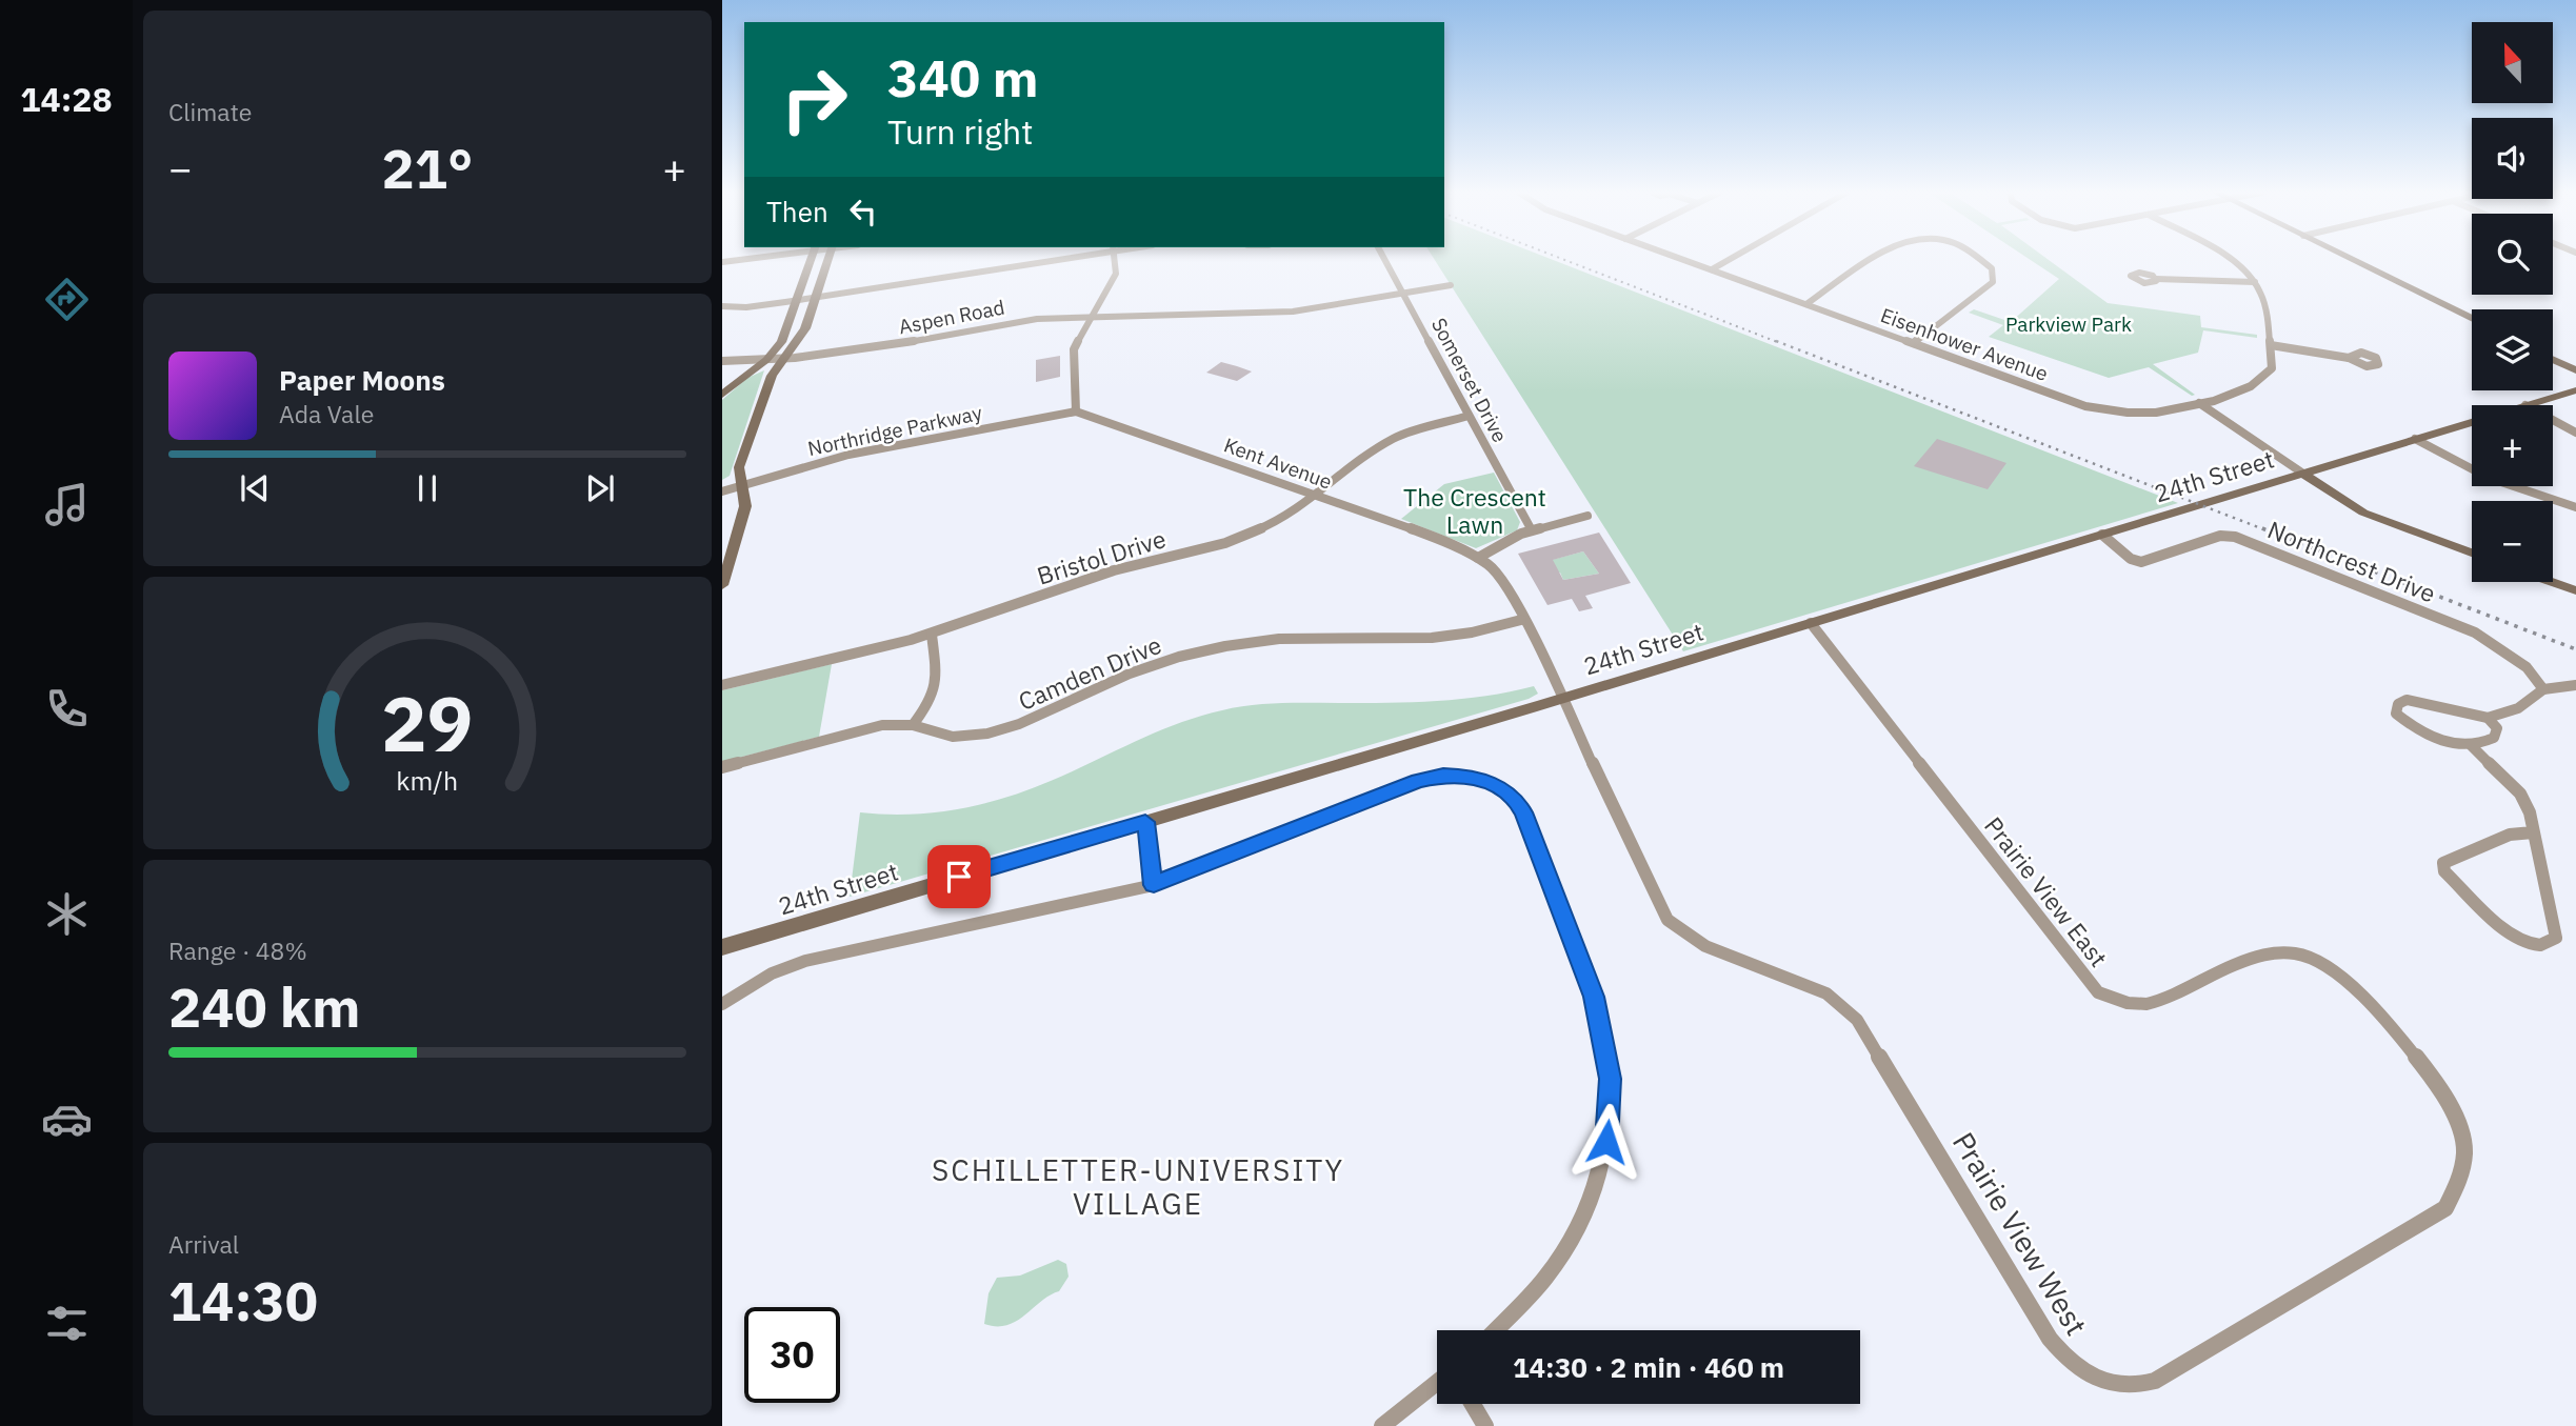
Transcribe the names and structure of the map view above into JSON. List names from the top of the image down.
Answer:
{
  "streets": {
    "main road": ["24th Street"],
    "street": [
      "Aspen Road",
      "Eisenhower Avenue",
      "Somerset Drive",
      "Northridge Parkway",
      "Kent Avenue",
      "Bristol Drive",
      "Northcrest Drive",
      "Camden Drive",
      "Prairie View East",
      "Prairie View West"
    ]
  },
  "crossings": [
    ["Aspen Road", "Somerset Drive"],
    ["Somerset Drive", "Bristol Drive"],
    ["Northridge Parkway", "Kent Avenue"],
    ["Kent Avenue", "24th Street"],
    ["Kent Avenue", "Bristol Drive"],
    ["Kent Avenue", "Camden Drive"],
    ["Kent Avenue", "Prairie View West"],
    ["24th Street", "Northcrest Drive"],
    ["24th Street", "Prairie View East"],
    ["24th Street", "Prairie View West"],
    ["Prairie View East", "Prairie View West"]
  ],
  "districts": ["SCHILLETTER-UNIVERSITY VILLAGE"],
  "parks": ["Parkview Park", "The Crescent Lawn"],
  "north": "top",
  "page": {
    "tabs": "14:28",
    "tile": [
      "Climate",
      ["Range · 48%", "240 km"],
      ["Arrival", "14:30"]
    ],
    "map_buttons": ["+", "−"],
    "turn": ["340 m", "Turn right"],
    "heat": ["−", "21°", "+"],
    "then": "Then",
    "song": ["Paper Moons", "Ada Vale"],
    "limit": "30",
    "trip": "14:30 · 2 min · 460 m",
    "gauge": ["29", "km/h"]
  }
}
